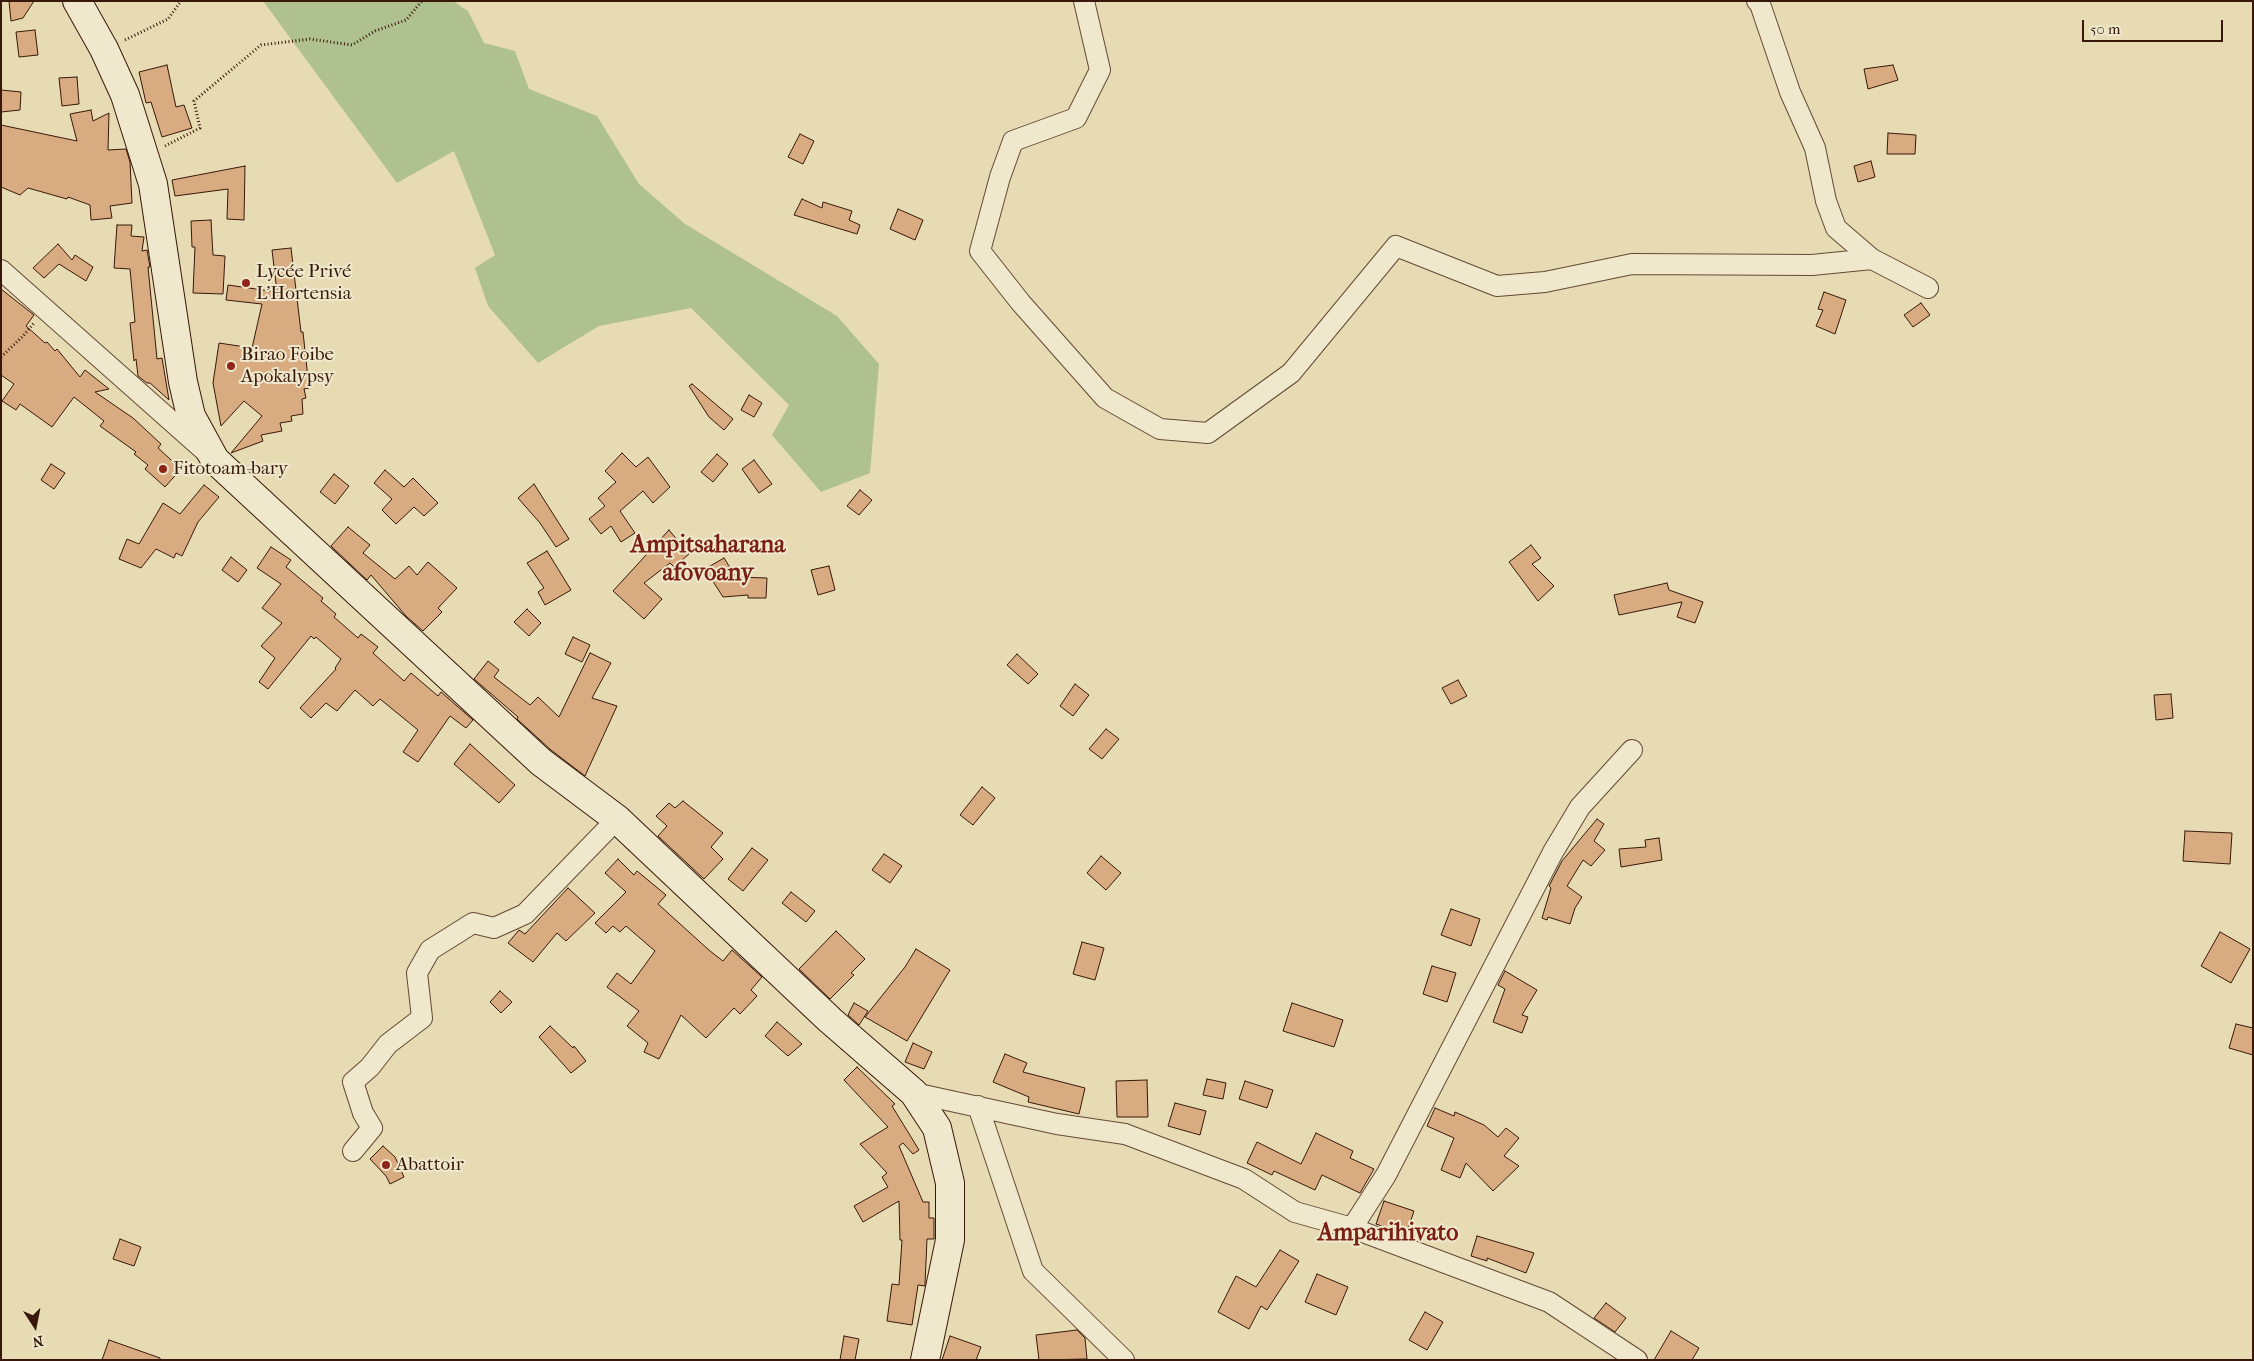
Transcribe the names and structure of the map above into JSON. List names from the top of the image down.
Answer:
{
  "districts": ["Ampitsaharana afovoany", "Amparihivato"],
  "places": [
    "Lycée Privé L'Hortensia",
    "Birao Foibe Apokalypsy",
    "Fitotoam-bary",
    "Abattoir"
  ],
  "scale_bar": "50 m",
  "north": "bottom"
}
